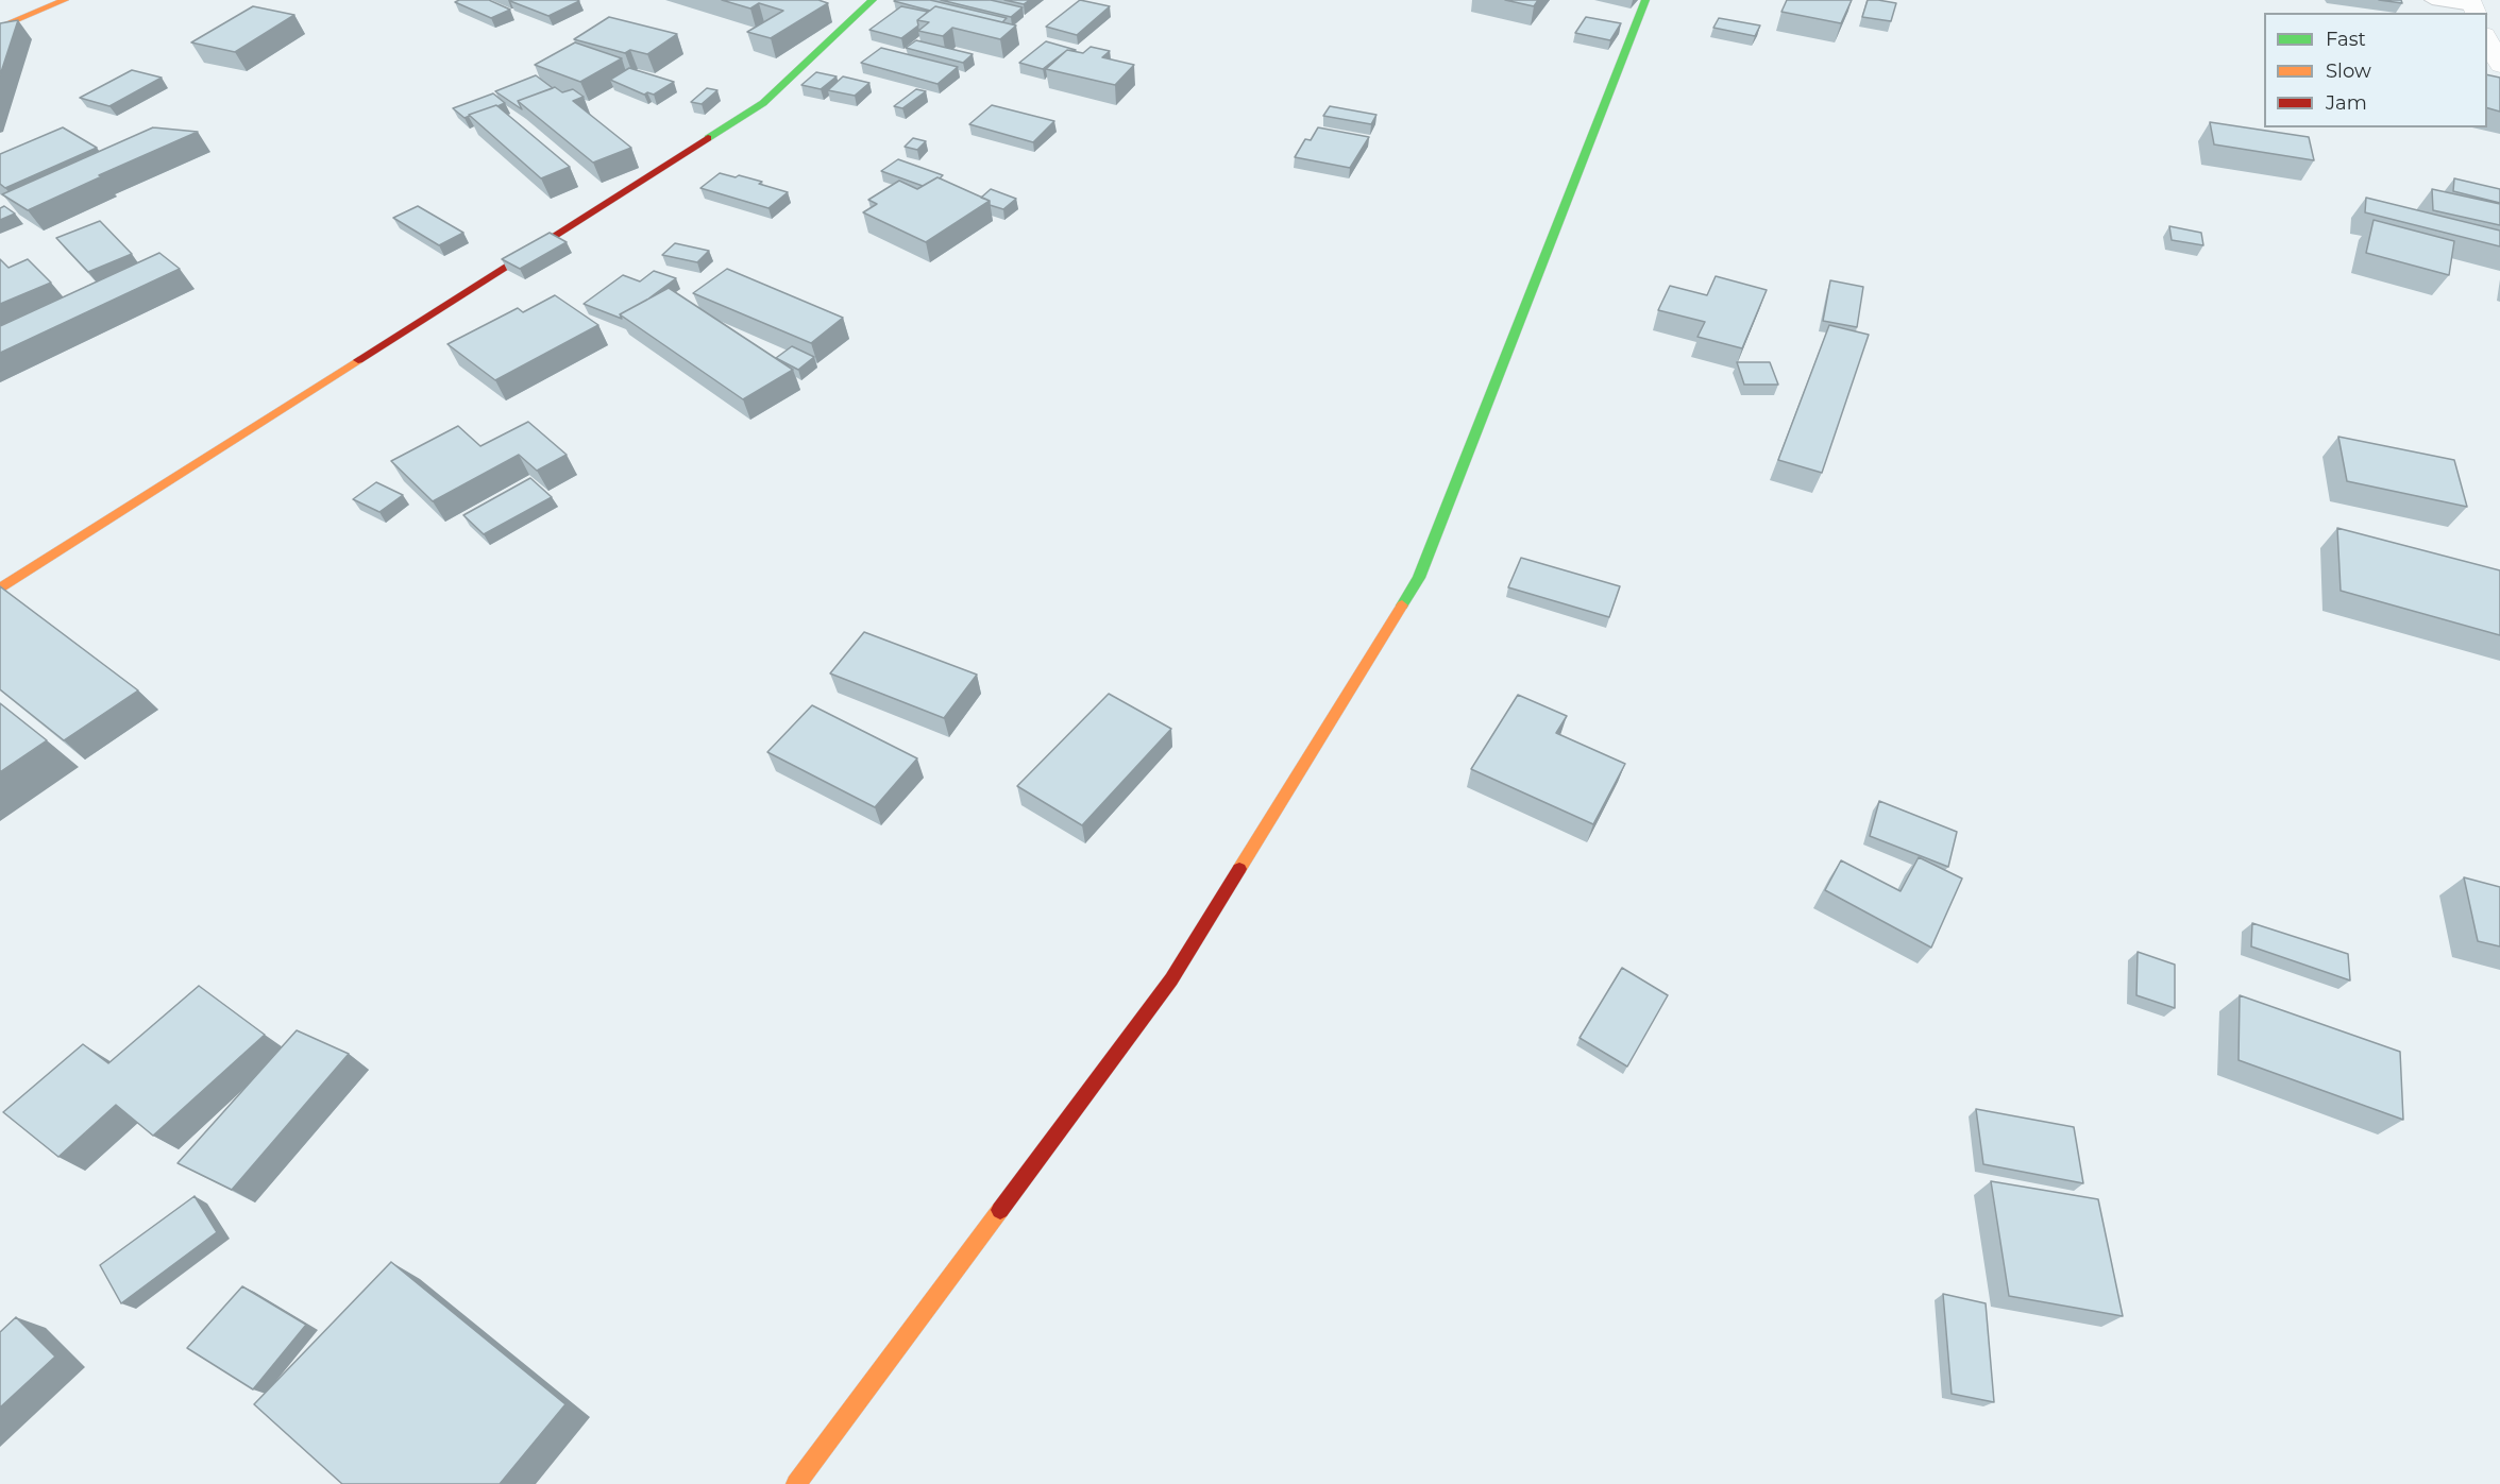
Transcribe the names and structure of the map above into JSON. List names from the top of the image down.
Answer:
{
  "legend": ["Fast", "Slow", "Jam"]
}
